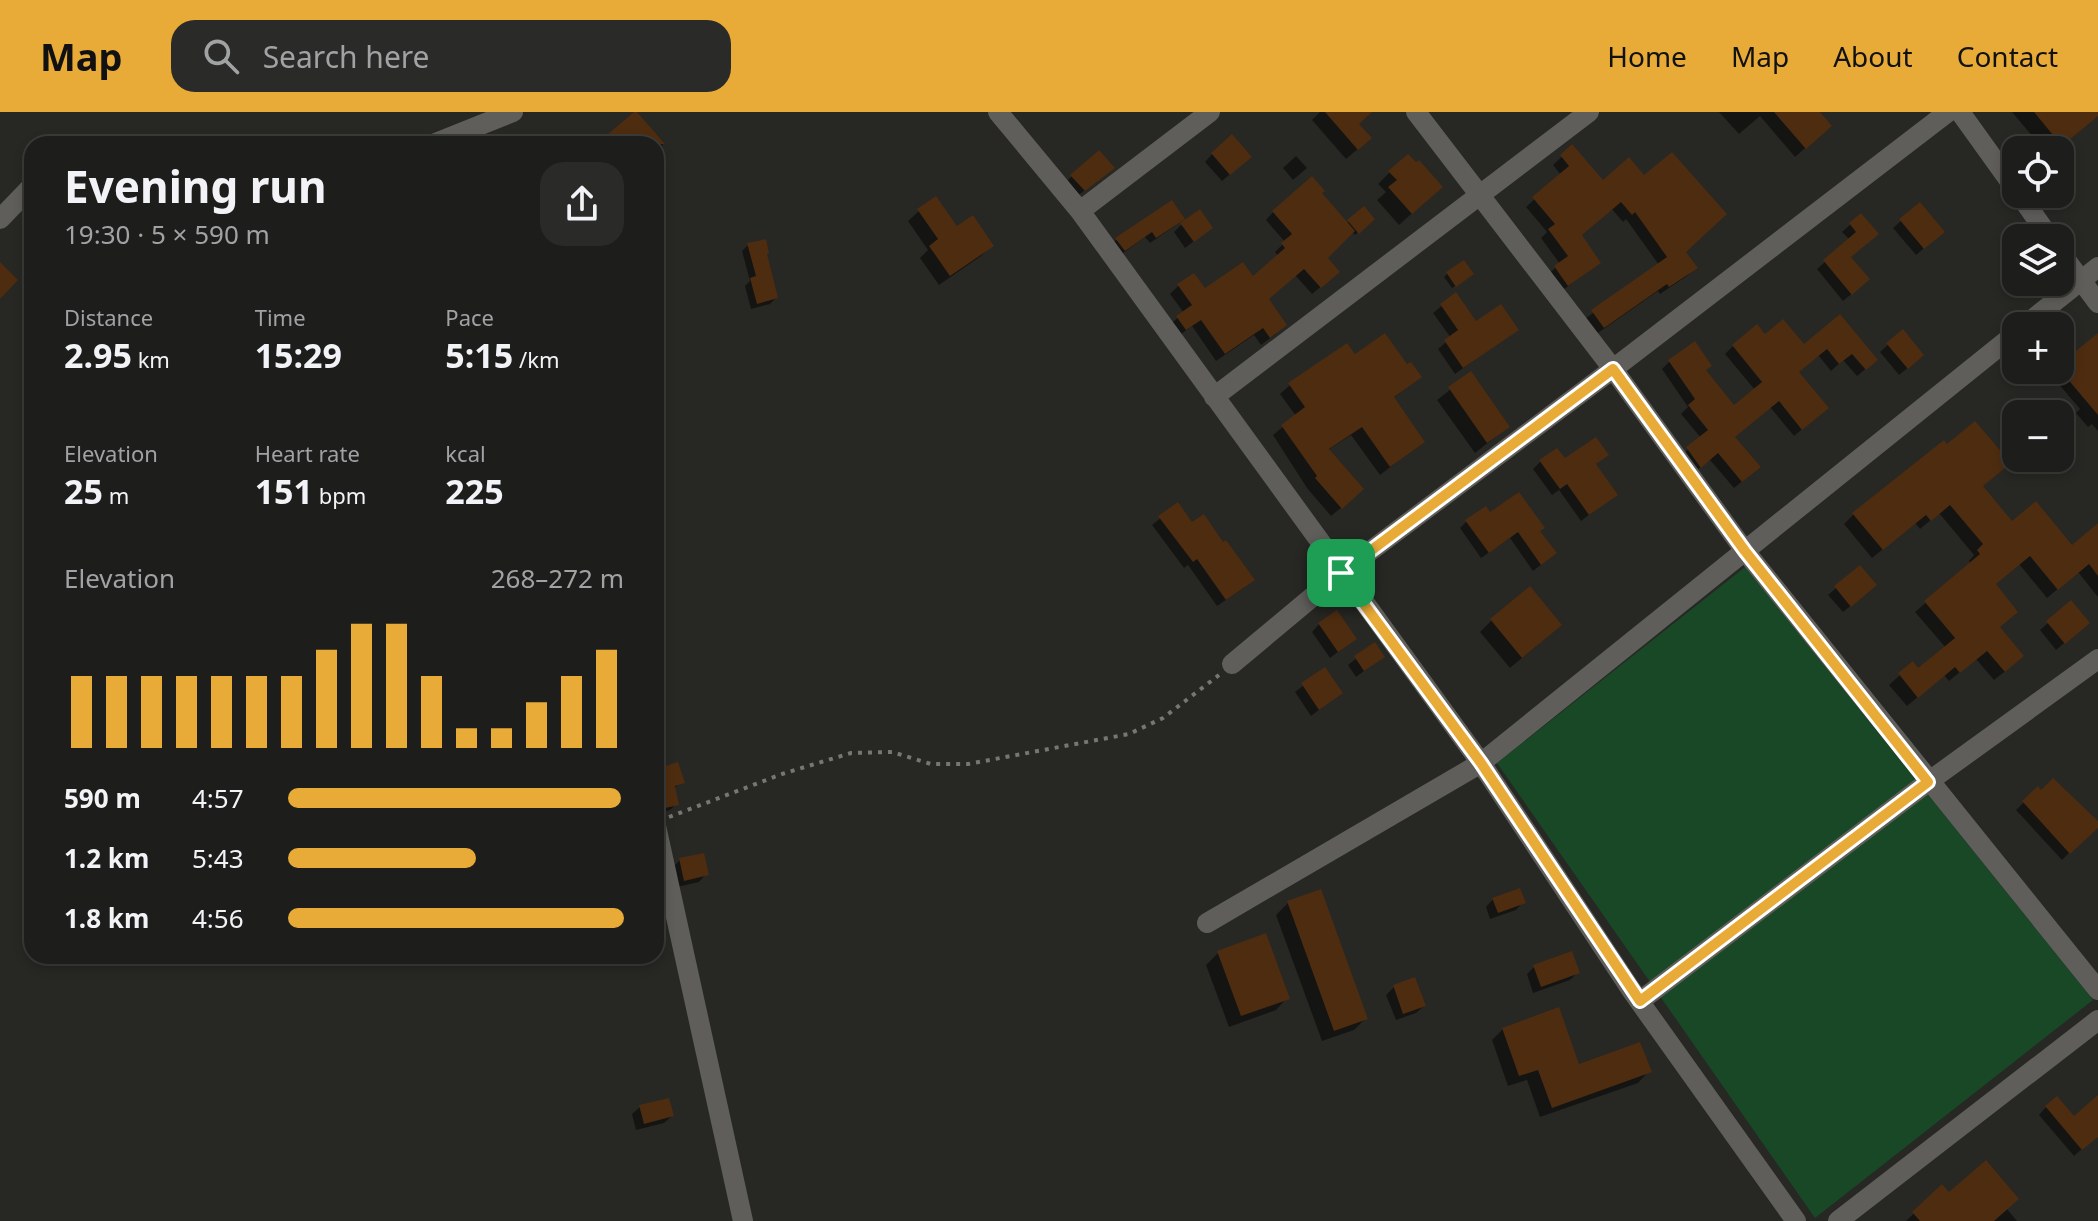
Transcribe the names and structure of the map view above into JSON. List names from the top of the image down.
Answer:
{
  "page": {
    "header": "Map",
    "search": "Search here",
    "nav": [
      "Home",
      "Map",
      "About",
      "Contact"
    ],
    "map_buttons": ["+", "−"],
    "heading": ["Evening run", "19:30 · 5 × 590 m"],
    "stats": [
      ["Distance", "2.95 km"],
      ["Time", "15:29"],
      ["Pace", "5:15 /km"],
      ["Elevation", "25 m"],
      ["Heart rate", "151 bpm"],
      ["kcal", "225"]
    ],
    "chart": ["Elevation", "268–272 m"],
    "list": [
      {
        "name": "590 m",
        "note": "4:57"
      },
      {
        "name": "1.2 km",
        "note": "5:43"
      },
      {
        "name": "1.8 km",
        "note": "4:56"
      }
    ]
  }
}
